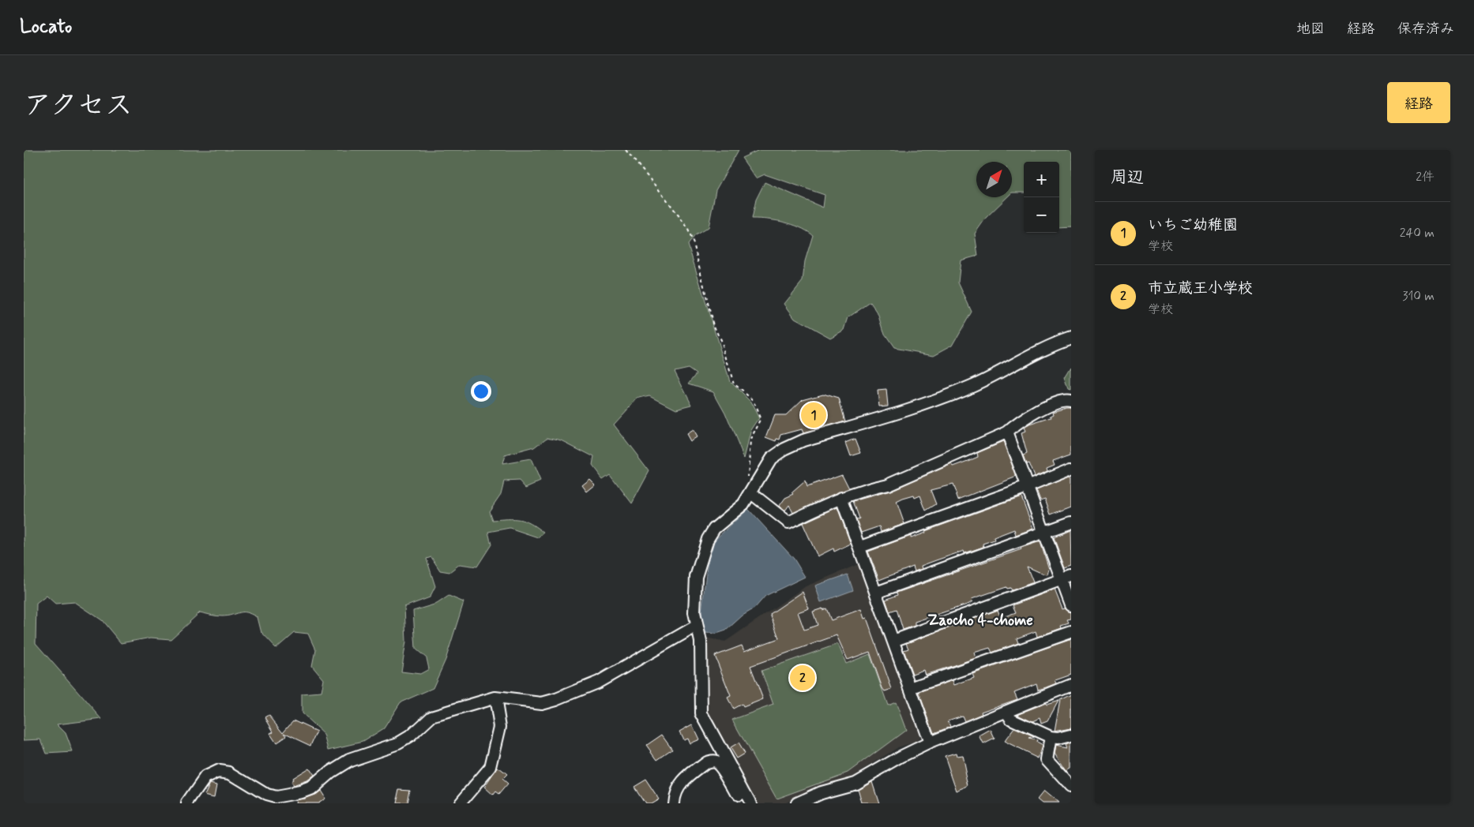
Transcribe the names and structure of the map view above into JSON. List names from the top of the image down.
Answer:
{
  "districts": ["Zaocho 4-chome"],
  "north": "top right",
  "page": {
    "header": "Locato",
    "nav": ["地図", "経路", "保存済み"],
    "title": "アクセス",
    "buttons": "経路",
    "heading": ["周辺", "2件"],
    "map_buttons": ["+", "−"],
    "list": [
      {
        "mark": "1",
        "name": "いちご幼稚園",
        "note": "学校",
        "value": "240 m"
      },
      {
        "mark": "2",
        "name": "市立蔵王小学校",
        "note": "学校",
        "value": "310 m"
      }
    ],
    "pins": ["1", "2"]
  }
}
